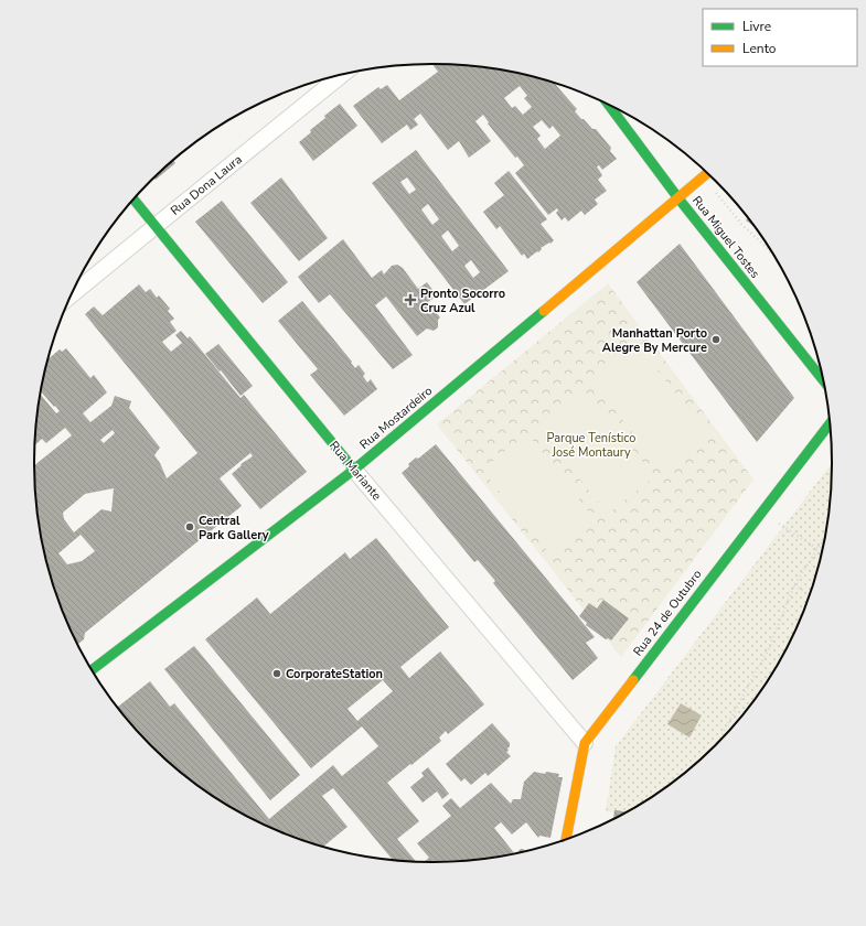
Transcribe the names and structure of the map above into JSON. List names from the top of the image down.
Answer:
{
  "streets": {
    "main road": [
      "Rua Miguel Tostes",
      "Rua Mostardeiro",
      "Rua Mariante",
      "Rua 24 de Outubro"
    ],
    "street": ["Rua Dona Laura"]
  },
  "crossings": [
    ["Rua Dona Laura", "Rua Mariante"],
    ["Rua Miguel Tostes", "Rua Mostardeiro"],
    ["Rua Mostardeiro", "Rua Mariante"],
    ["Rua Mariante", "Rua 24 de Outubro"]
  ],
  "parks": ["Parque Tenístico José Montaury"],
  "places": {
    "health": ["Pronto Socorro Cruz Azul"],
    "other": ["Manhattan Porto Alegre By Mercure", "Central Park Gallery", "CorporateStation"]
  },
  "legend": ["Livre", "Lento"]
}
